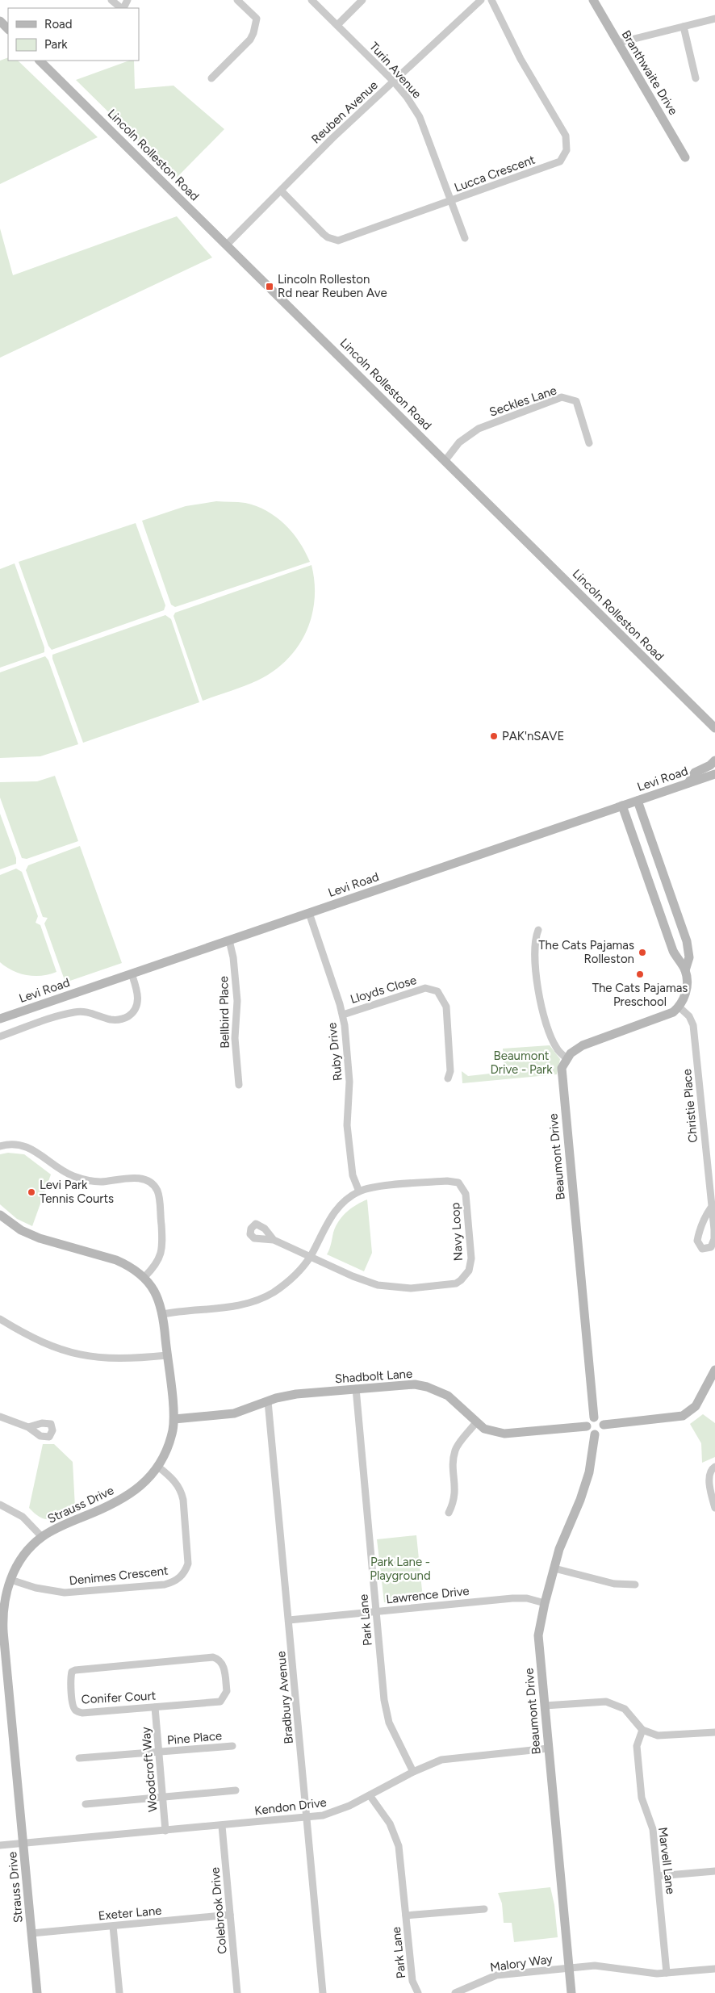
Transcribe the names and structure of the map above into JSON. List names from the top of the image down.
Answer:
{
  "streets": {
    "street": [
      "Turin Avenue",
      "Branthwaite Drive",
      "Reuben Avenue",
      "Lincoln Rolleston Road",
      "Lucca Crescent",
      "Seckles Lane",
      "Levi Road",
      "Lloyds Close",
      "Bellbird Place",
      "Ruby Drive",
      "Christie Place",
      "Beaumont Drive",
      "Navy Loop",
      "Shadbolt Lane",
      "Strauss Drive",
      "Denimes Crescent",
      "Lawrence Drive",
      "Park Lane",
      "Conifer Court",
      "Bradbury Avenue",
      "Pine Place",
      "Woodcroft Way",
      "Kendon Drive",
      "Marvell Lane",
      "Colebrook Drive",
      "Exeter Lane",
      "Malory Way"
    ]
  },
  "crossings": [
    ["Turin Avenue", "Reuben Avenue"],
    ["Turin Avenue", "Lucca Crescent"],
    ["Reuben Avenue", "Lincoln Rolleston Road"],
    ["Reuben Avenue", "Lucca Crescent"],
    ["Lincoln Rolleston Road", "Seckles Lane"],
    ["Levi Road", "Bellbird Place"],
    ["Levi Road", "Ruby Drive"],
    ["Lloyds Close", "Ruby Drive"],
    ["Ruby Drive", "Navy Loop"],
    ["Beaumont Drive", "Shadbolt Lane"],
    ["Beaumont Drive", "Lawrence Drive"],
    ["Beaumont Drive", "Kendon Drive"],
    ["Beaumont Drive", "Malory Way"],
    ["Navy Loop", "Strauss Drive"],
    ["Shadbolt Lane", "Strauss Drive"],
    ["Shadbolt Lane", "Park Lane"],
    ["Shadbolt Lane", "Bradbury Avenue"],
    ["Strauss Drive", "Denimes Crescent"],
    ["Strauss Drive", "Kendon Drive"],
    ["Strauss Drive", "Exeter Lane"],
    ["Lawrence Drive", "Park Lane"],
    ["Lawrence Drive", "Bradbury Avenue"],
    ["Park Lane", "Kendon Drive"],
    ["Conifer Court", "Woodcroft Way"],
    ["Bradbury Avenue", "Kendon Drive"],
    ["Pine Place", "Woodcroft Way"],
    ["Woodcroft Way", "Kendon Drive"],
    ["Kendon Drive", "Colebrook Drive"],
    ["Marvell Lane", "Malory Way"],
    ["Colebrook Drive", "Exeter Lane"]
  ],
  "parks": ["Beaumont Drive - Park", "Park Lane - Playground"],
  "places": {
    "transit": ["Lincoln Rolleston Rd near Reuben Ave"],
    "other": [
      "PAK'nSAVE",
      "The Cats Pajamas Rolleston",
      "The Cats Pajamas Preschool",
      "Levi Park Tennis Courts"
    ]
  },
  "legend": ["Road", "Park"]
}
